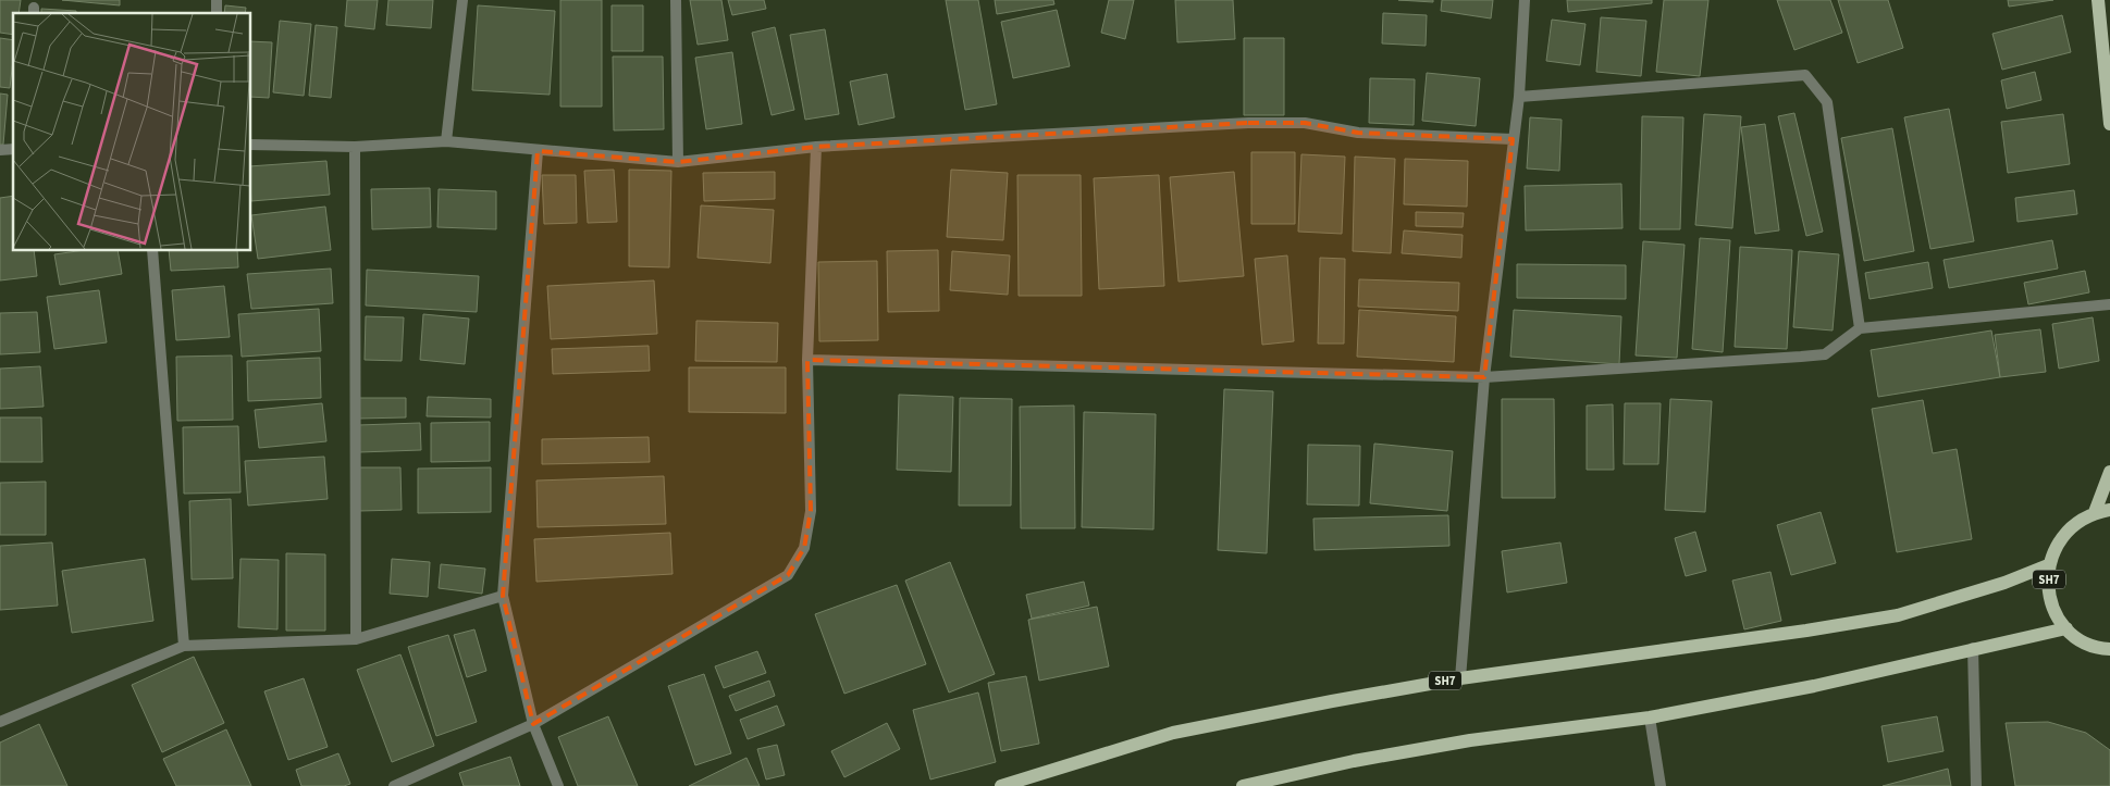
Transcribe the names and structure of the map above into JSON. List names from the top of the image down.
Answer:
{
  "streets": {
    "main road": ["SH7"]
  }
}
